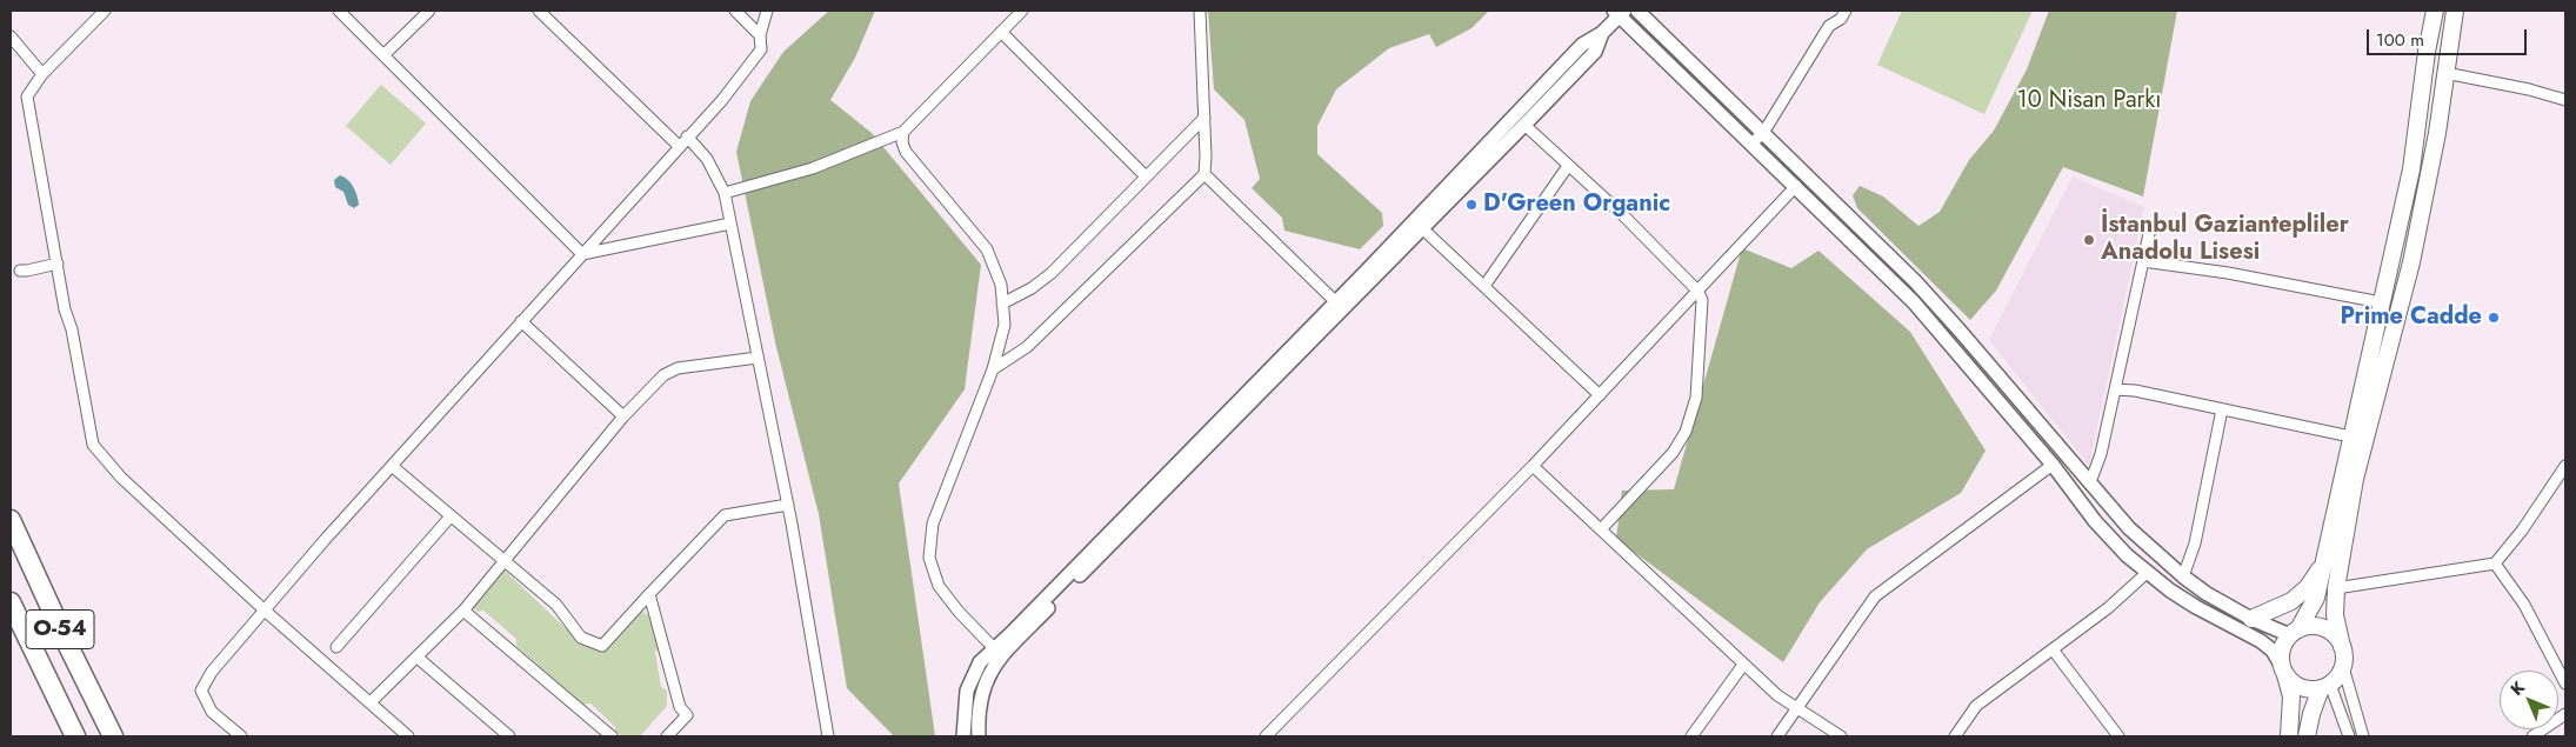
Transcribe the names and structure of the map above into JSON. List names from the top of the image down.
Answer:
{
  "streets": {
    "highway": ["O-54"]
  },
  "parks": ["10 Nisan Parkı"],
  "places": ["D'Green Organic", "İstanbul Gaziantepliler Anadolu Lisesi", "Prime Cadde"],
  "scale_bar": "100 m",
  "north": "top left"
}
